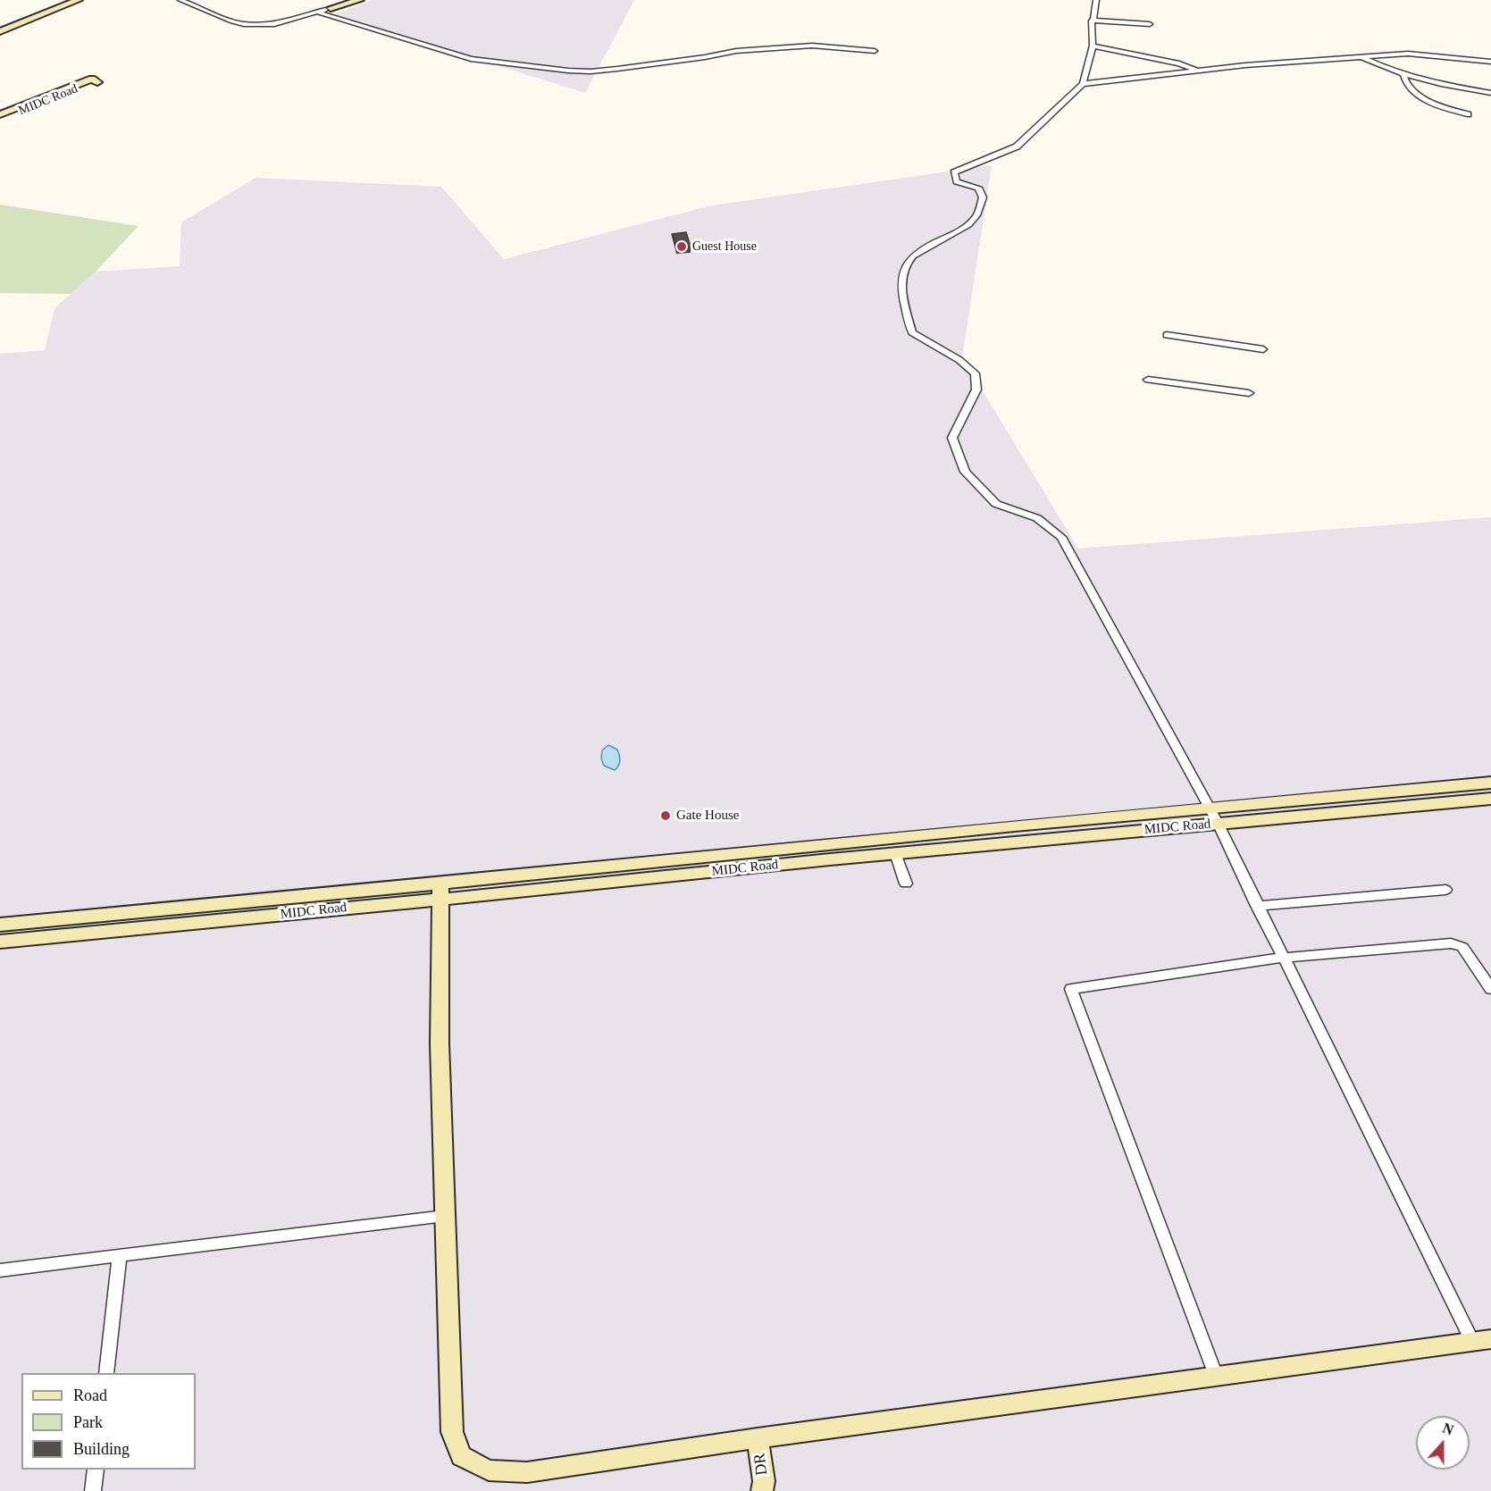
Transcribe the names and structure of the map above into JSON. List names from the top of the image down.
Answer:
{
  "streets": {
    "main road": ["MIDC Road", "DR"]
  },
  "places": ["Guest House", "Gate House"],
  "legend": ["Road", "Park", "Building"],
  "north": "top"
}
